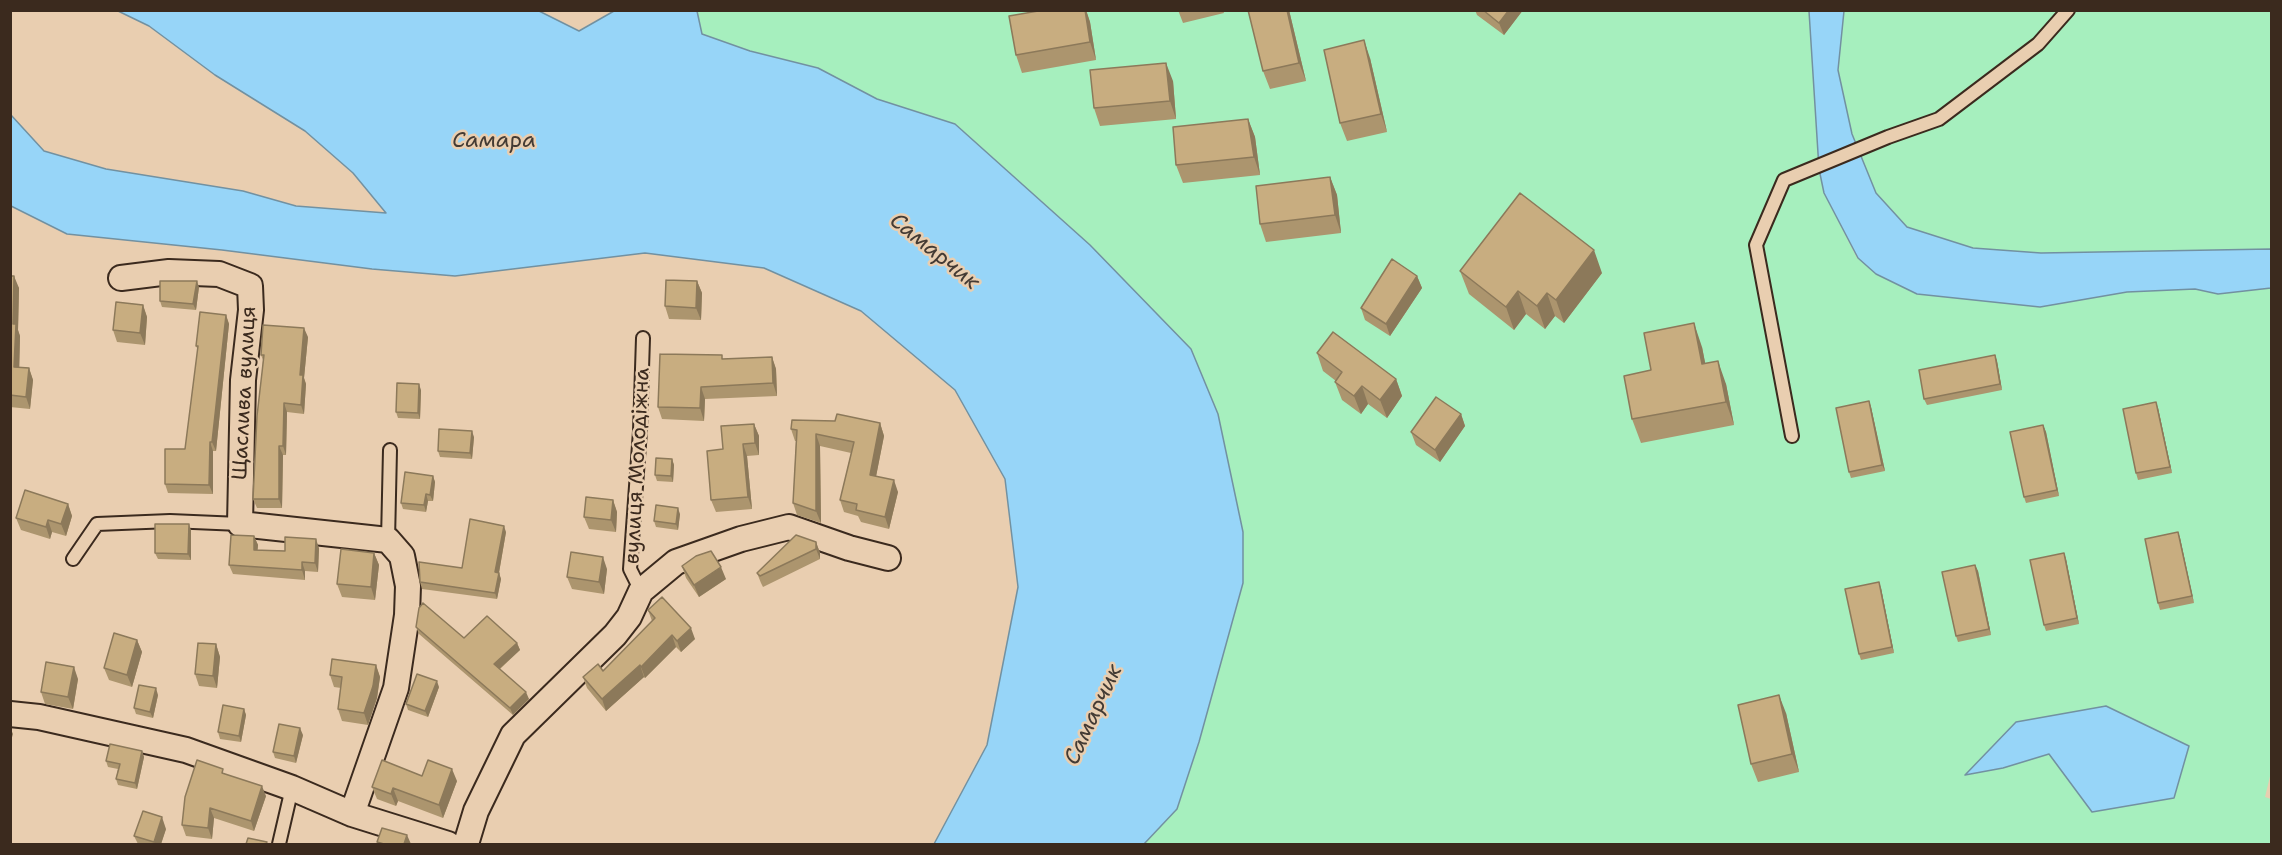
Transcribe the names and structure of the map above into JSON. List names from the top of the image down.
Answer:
{
  "streets": {
    "street": ["Щаслива вулиця", "вулиця Молодіжна"]
  },
  "water": ["Самара", "Самарчик"]
}
